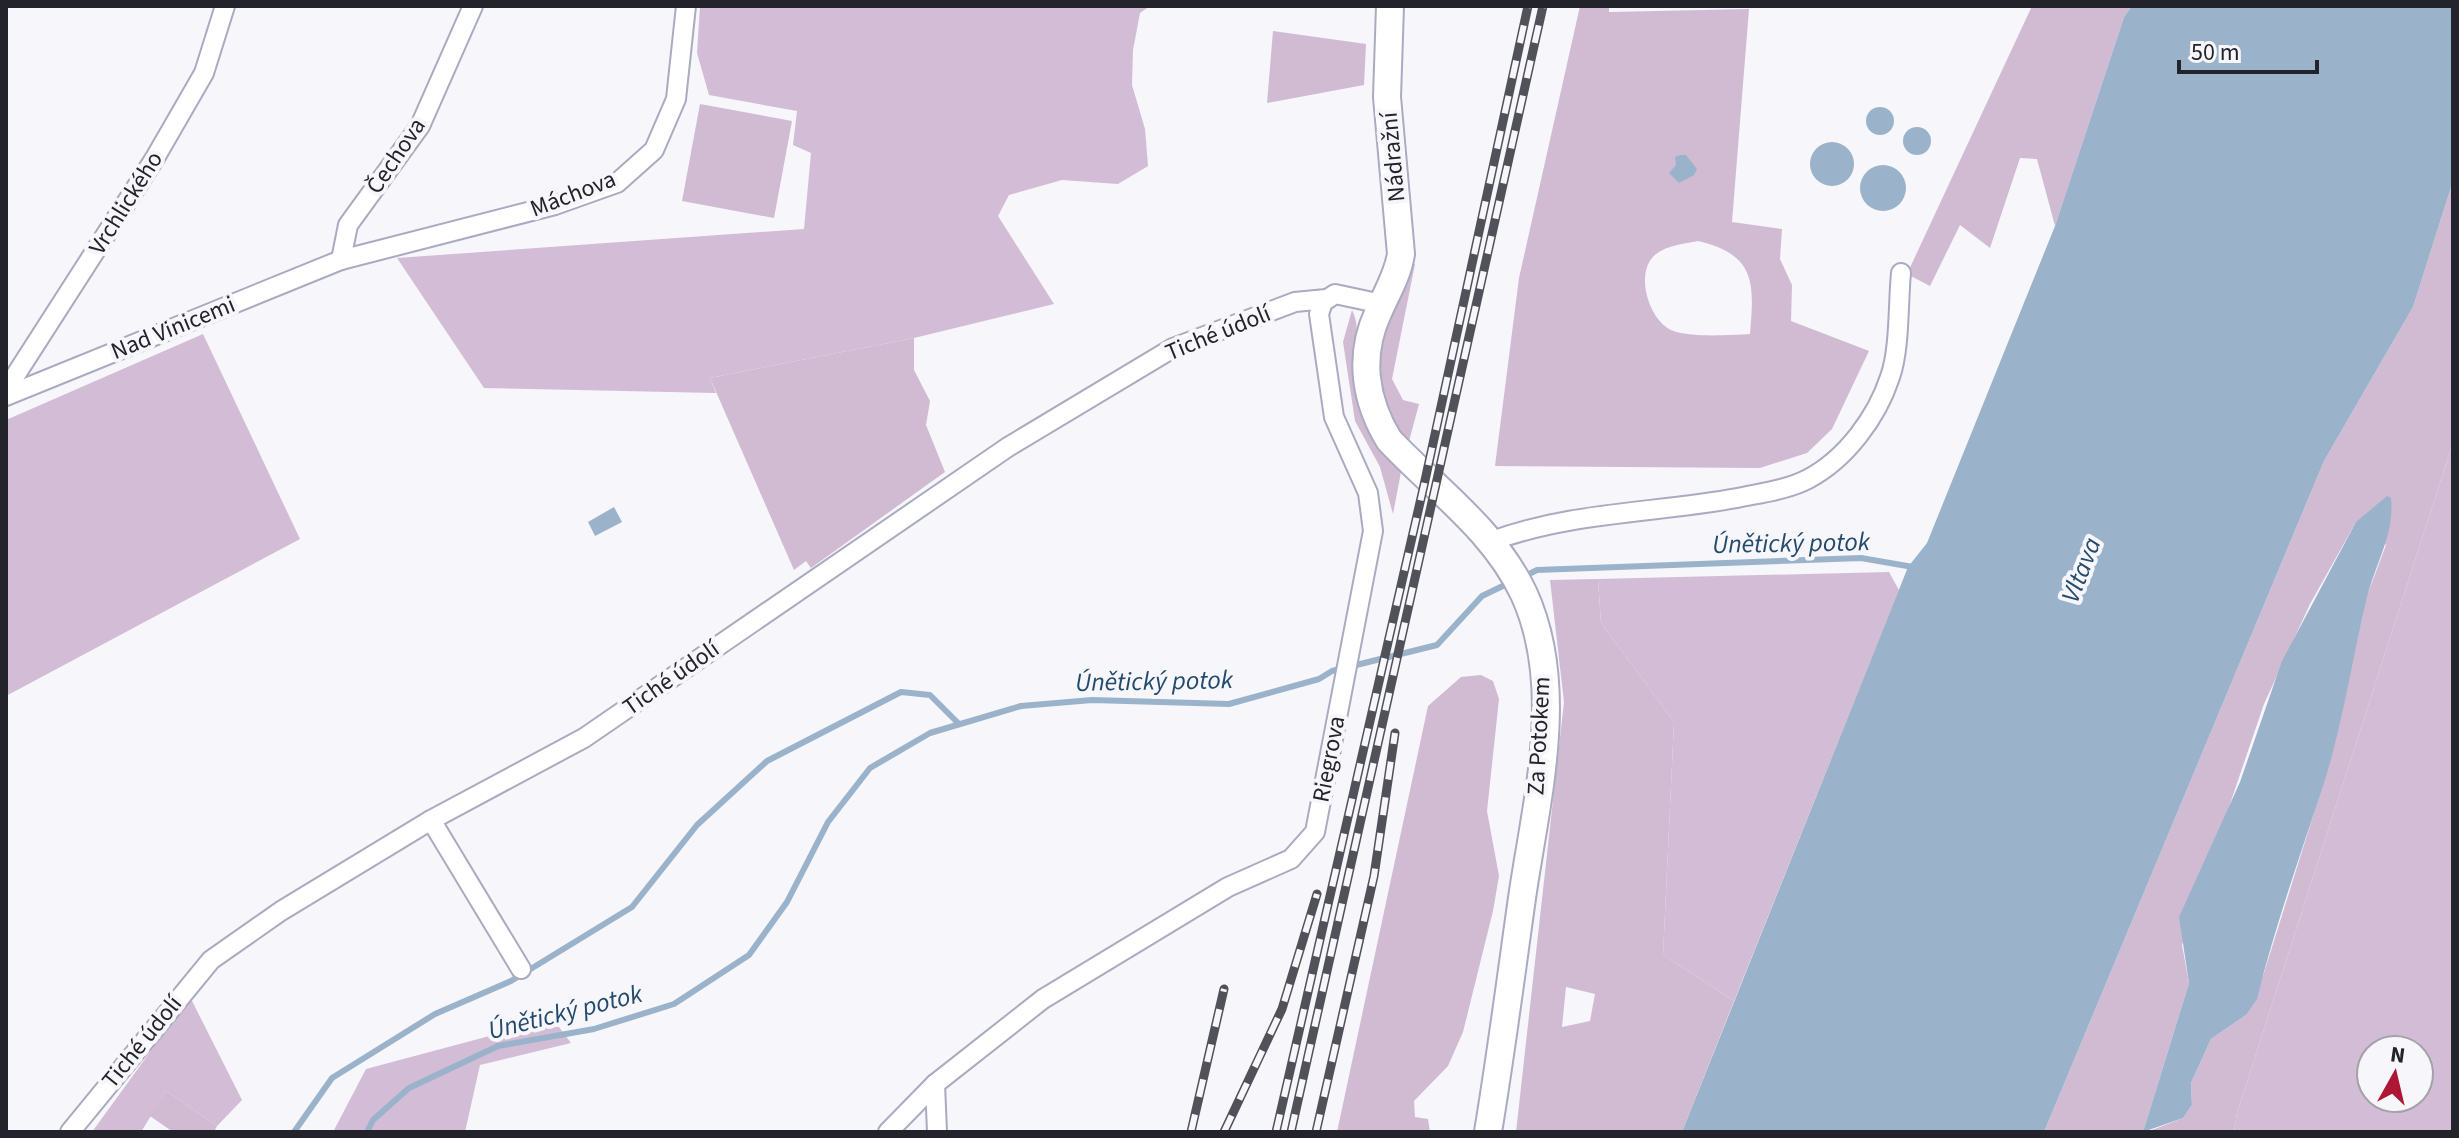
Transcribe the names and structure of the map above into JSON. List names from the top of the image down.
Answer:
{
  "streets": {
    "main road": ["Nádražní", "Za Potokem"],
    "street": [
      "Čechova",
      "Máchova",
      "Vrchlického",
      "Nad Vinicemi",
      "Tiché údolí",
      "Riegrova"
    ]
  },
  "crossings": [
    ["Čechova", "Máchova"],
    ["Čechova", "Nad Vinicemi"],
    ["Nádražní", "Za Potokem"],
    ["Máchova", "Nad Vinicemi"],
    ["Vrchlického", "Nad Vinicemi"],
    ["Tiché údolí", "Riegrova"]
  ],
  "water": ["Únětický potok", "Vltava"],
  "scale_bar": "50 m",
  "north": "top"
}
